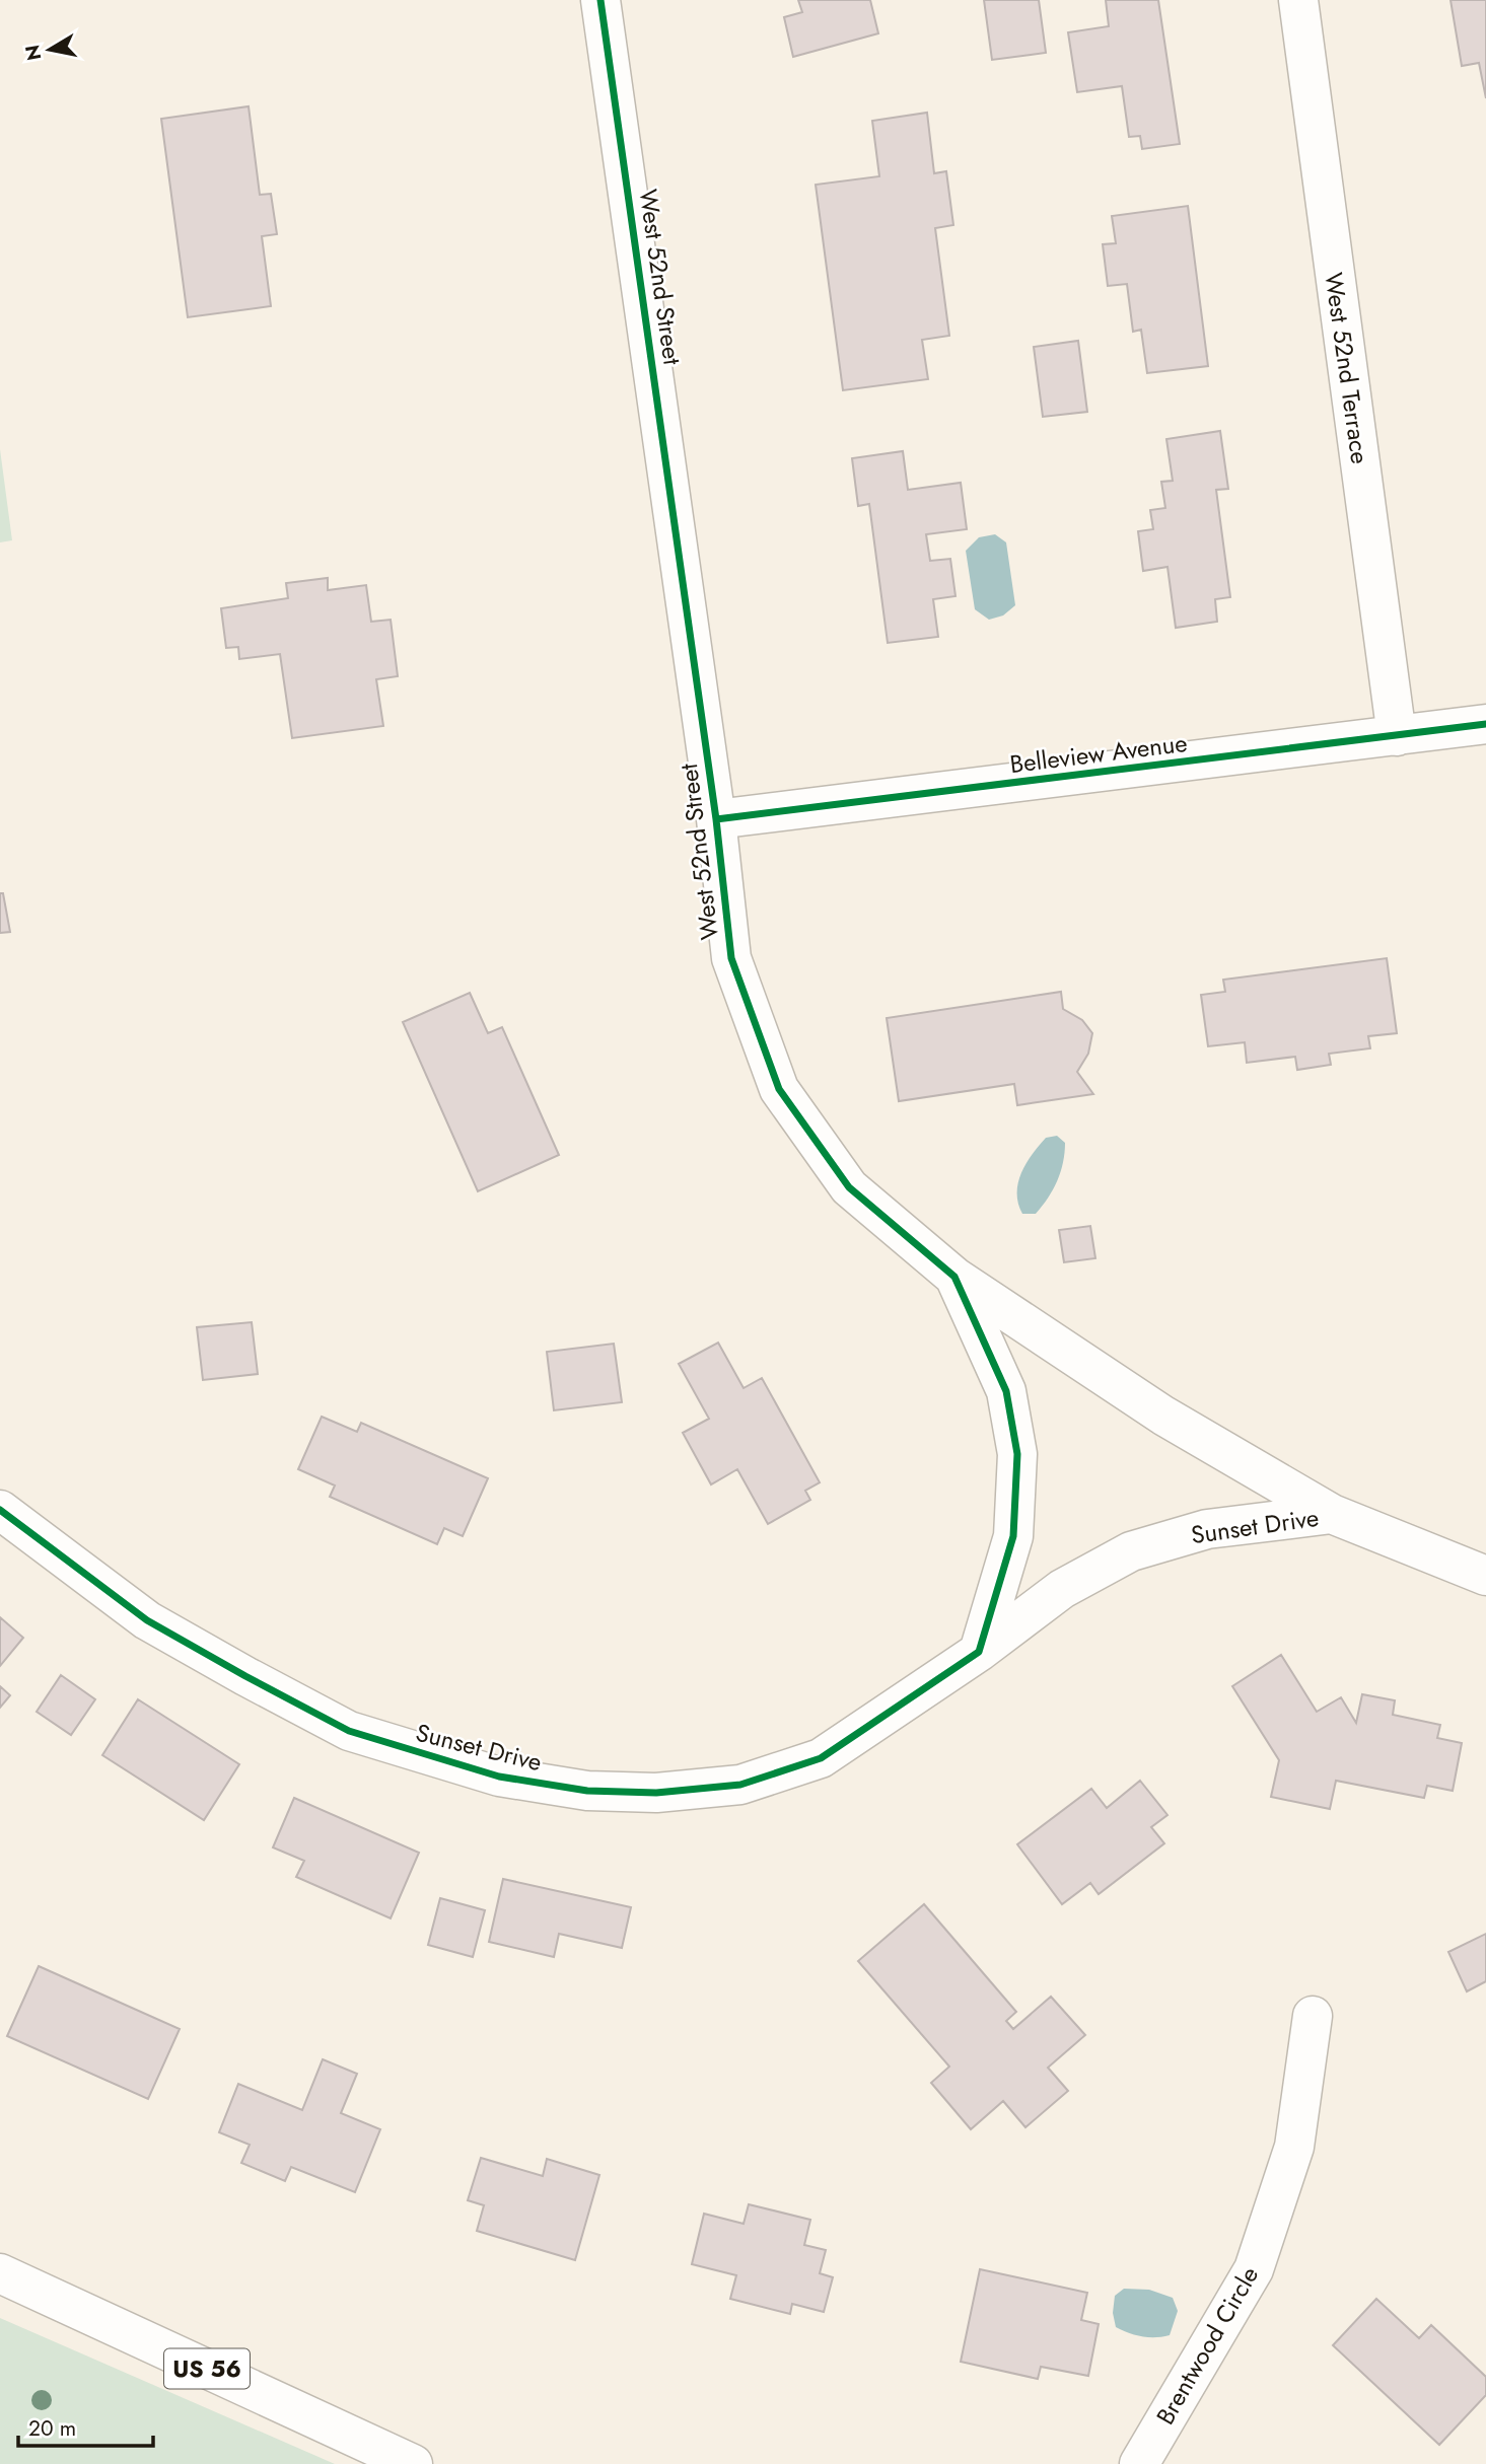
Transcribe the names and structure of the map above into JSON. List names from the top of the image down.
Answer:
{
  "streets": {
    "main road": [
      "West 52nd Street",
      "West 52nd Terrace",
      "Belleview Avenue",
      "Sunset Drive",
      "Brentwood Circle",
      "US 56"
    ]
  },
  "crossings": [
    ["West 52nd Street", "Belleview Avenue"],
    ["West 52nd Street", "Sunset Drive"],
    ["West 52nd Terrace", "Belleview Avenue"]
  ],
  "scale_bar": "20 m",
  "north": "left"
}
